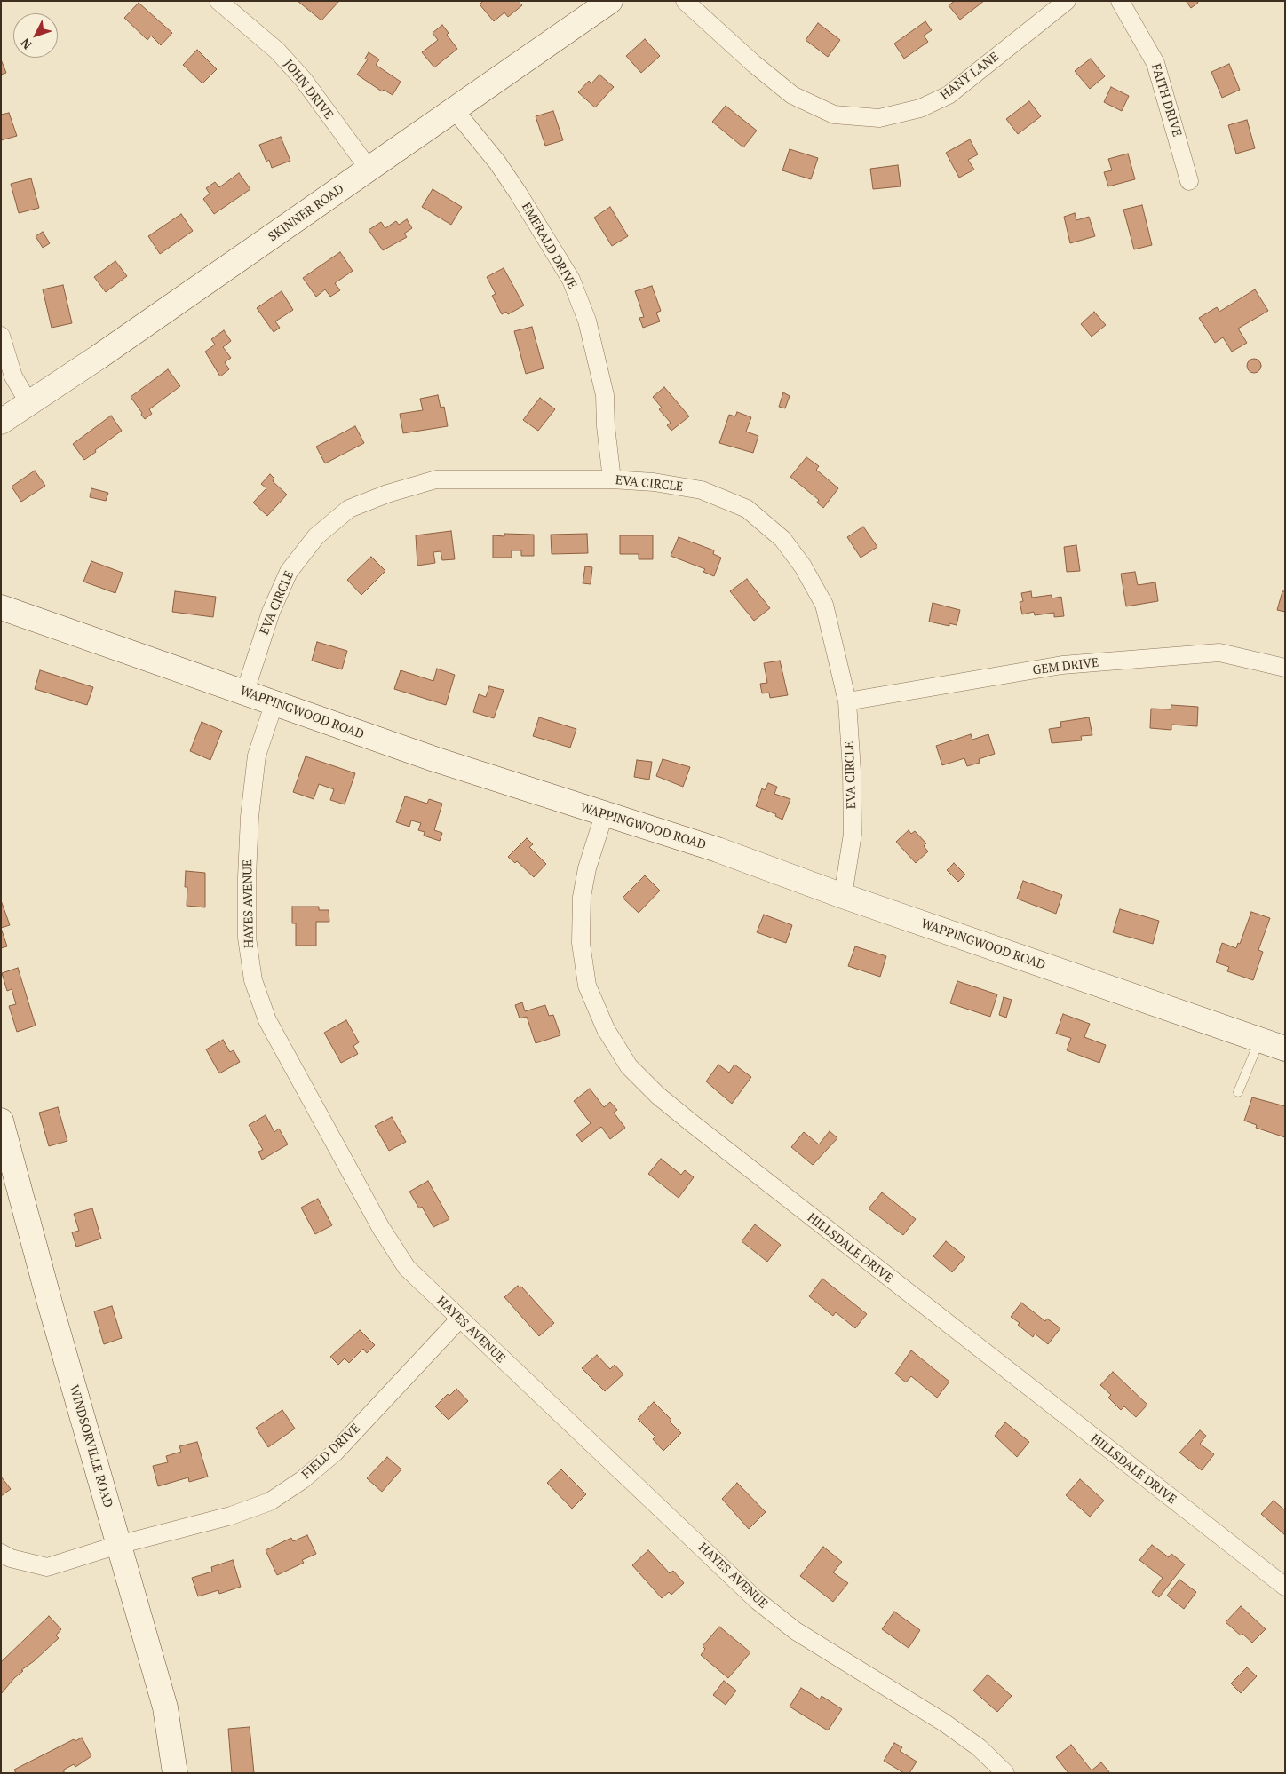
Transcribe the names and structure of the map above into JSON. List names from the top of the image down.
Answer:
{
  "streets": {
    "street": [
      "HANY LANE",
      "JOHN DRIVE",
      "FAITH DRIVE",
      "SKINNER ROAD",
      "EMERALD DRIVE",
      "EVA CIRCLE",
      "GEM DRIVE",
      "WAPPINGWOOD ROAD",
      "HAYES AVENUE",
      "HILLSDALE DRIVE",
      "WINDSORVILLE ROAD",
      "FIELD DRIVE"
    ]
  },
  "crossings": [
    ["JOHN DRIVE", "SKINNER ROAD"],
    ["SKINNER ROAD", "EMERALD DRIVE"],
    ["EMERALD DRIVE", "EVA CIRCLE"],
    ["EVA CIRCLE", "GEM DRIVE"],
    ["EVA CIRCLE", "WAPPINGWOOD ROAD"],
    ["WAPPINGWOOD ROAD", "HAYES AVENUE"],
    ["WAPPINGWOOD ROAD", "HILLSDALE DRIVE"],
    ["HAYES AVENUE", "FIELD DRIVE"],
    ["WINDSORVILLE ROAD", "FIELD DRIVE"]
  ],
  "north": "bottom left"
}
